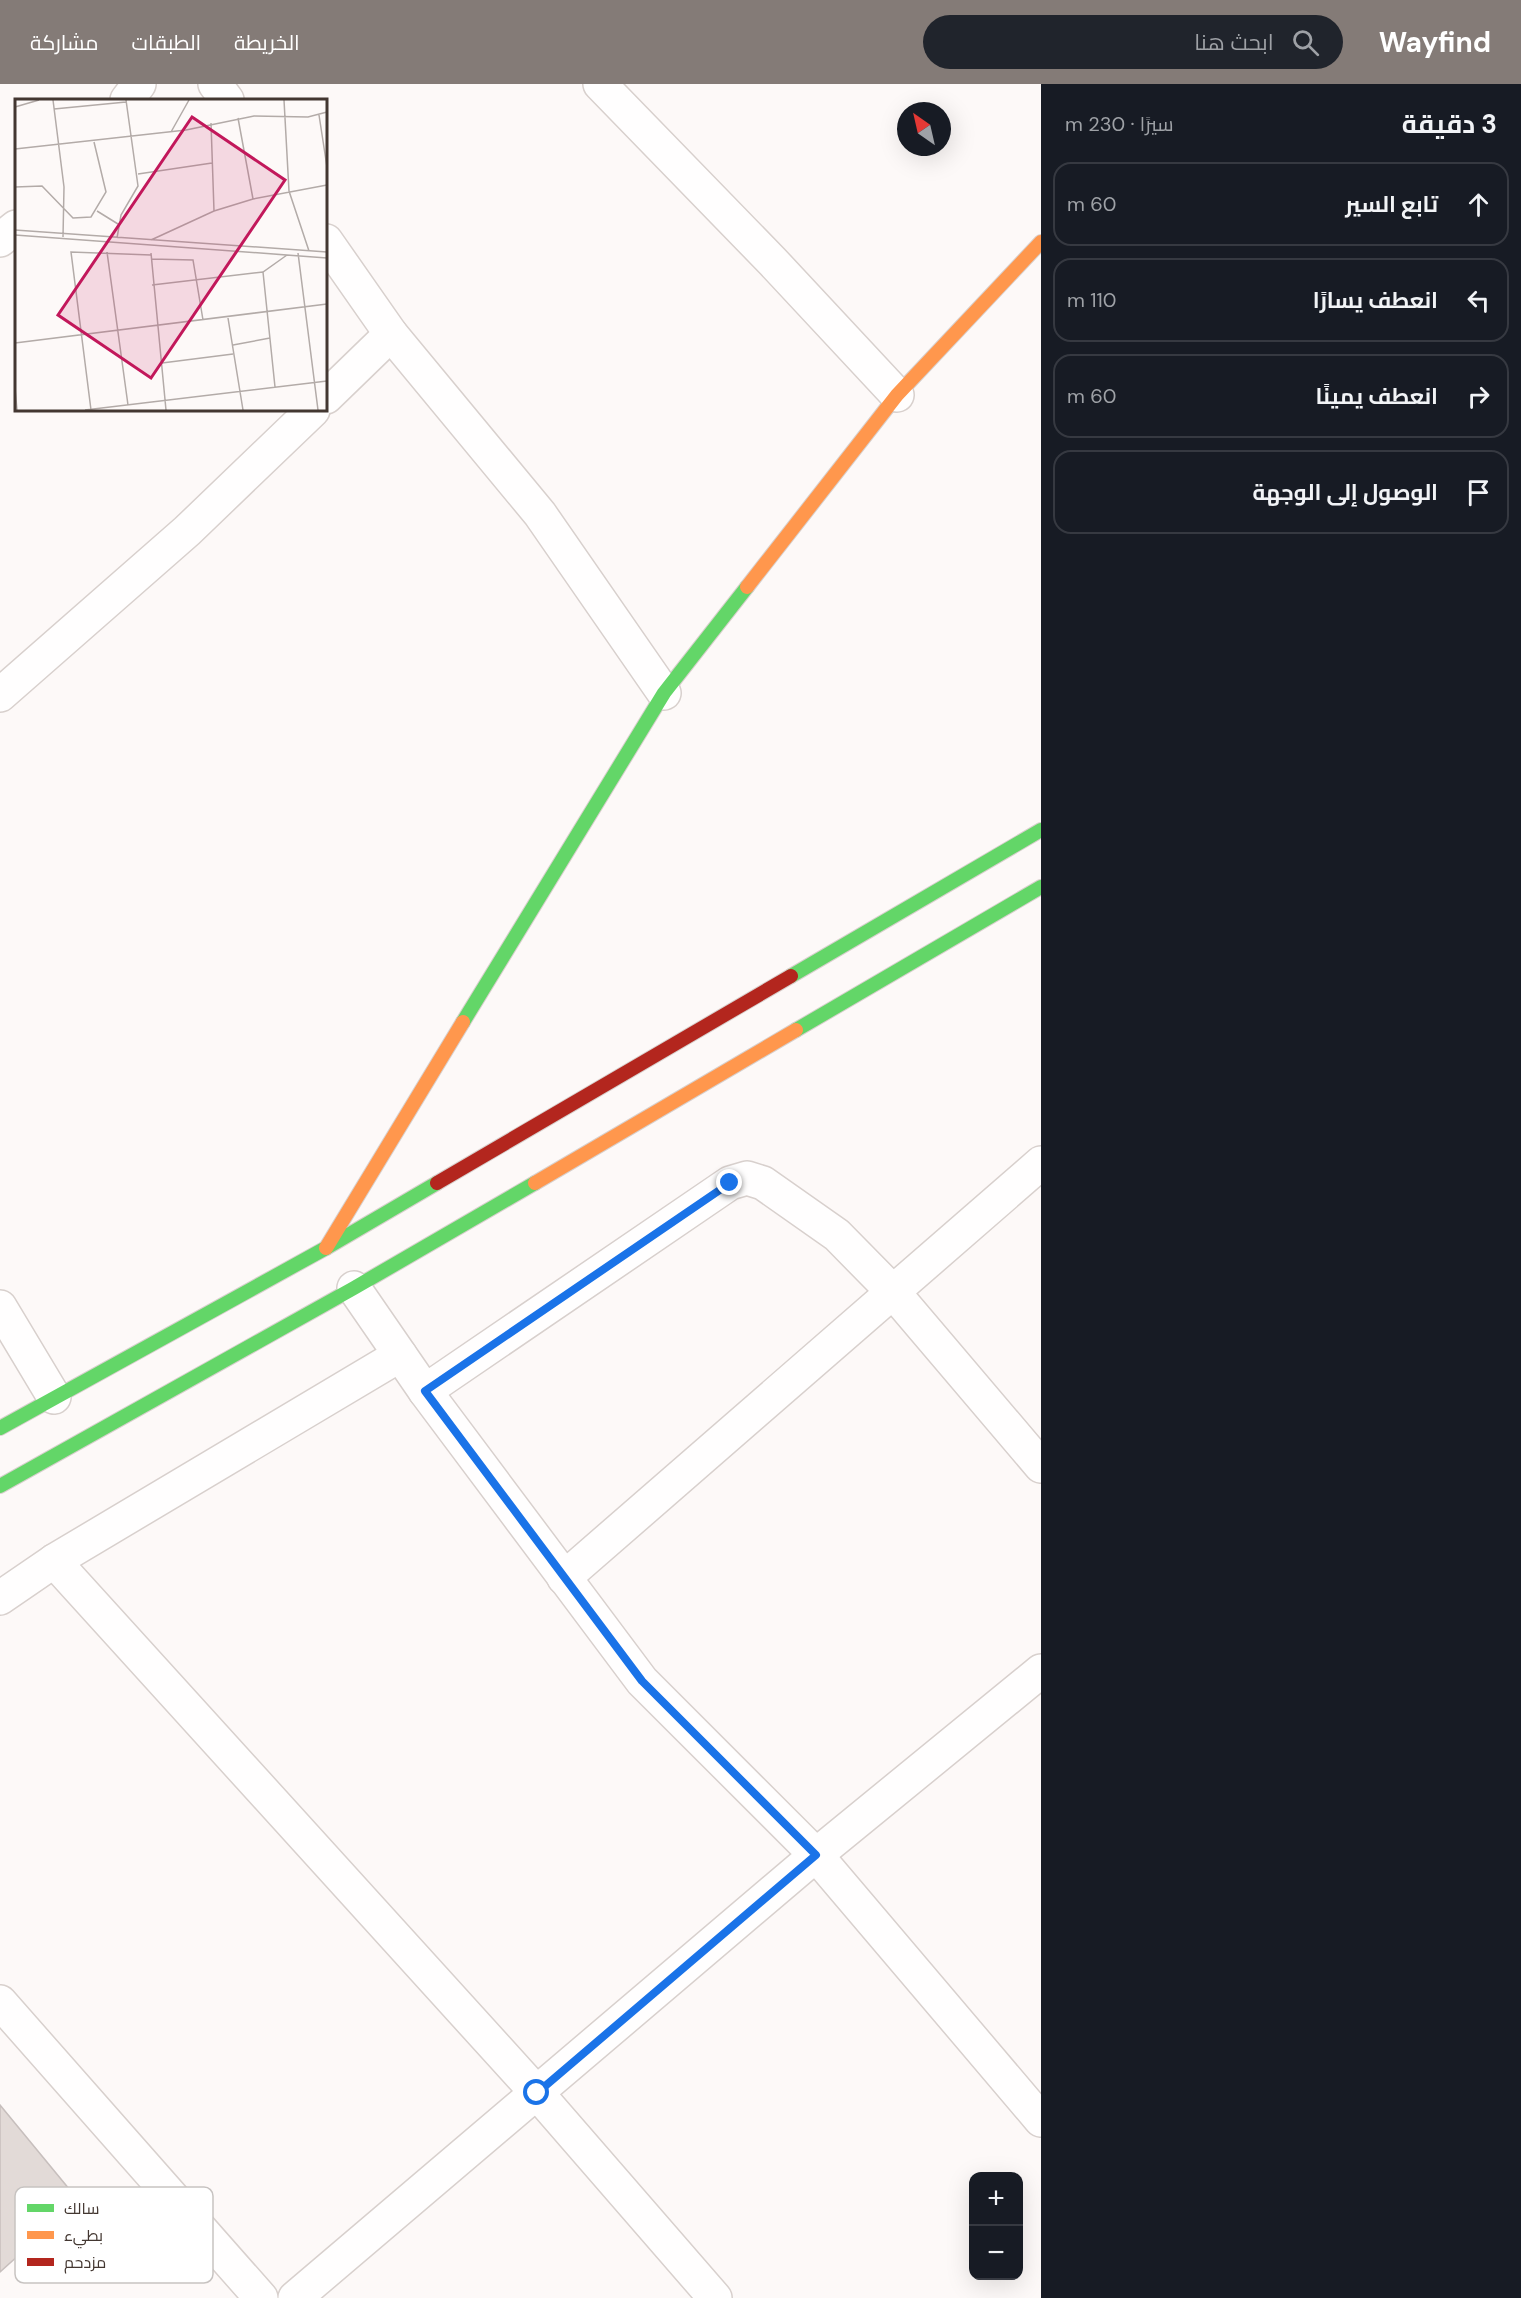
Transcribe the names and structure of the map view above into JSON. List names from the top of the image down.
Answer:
{
  "legend": ["سالك", "بطيء", "مزدحم"],
  "north": "top left",
  "page": {
    "header": "Wayfind",
    "search": "ابحث هنا",
    "nav": ["الخريطة", "الطبقات", "مشاركة"],
    "heading": ["3 دقيقة", "سيرًا · 230 m"],
    "list": [
      ["تابع السير", "60 m"],
      ["انعطف يسارًا", "110 m"],
      ["انعطف يمينًا", "60 m"],
      "الوصول إلى الوجهة"
    ],
    "map_buttons": ["+", "−"]
  }
}
